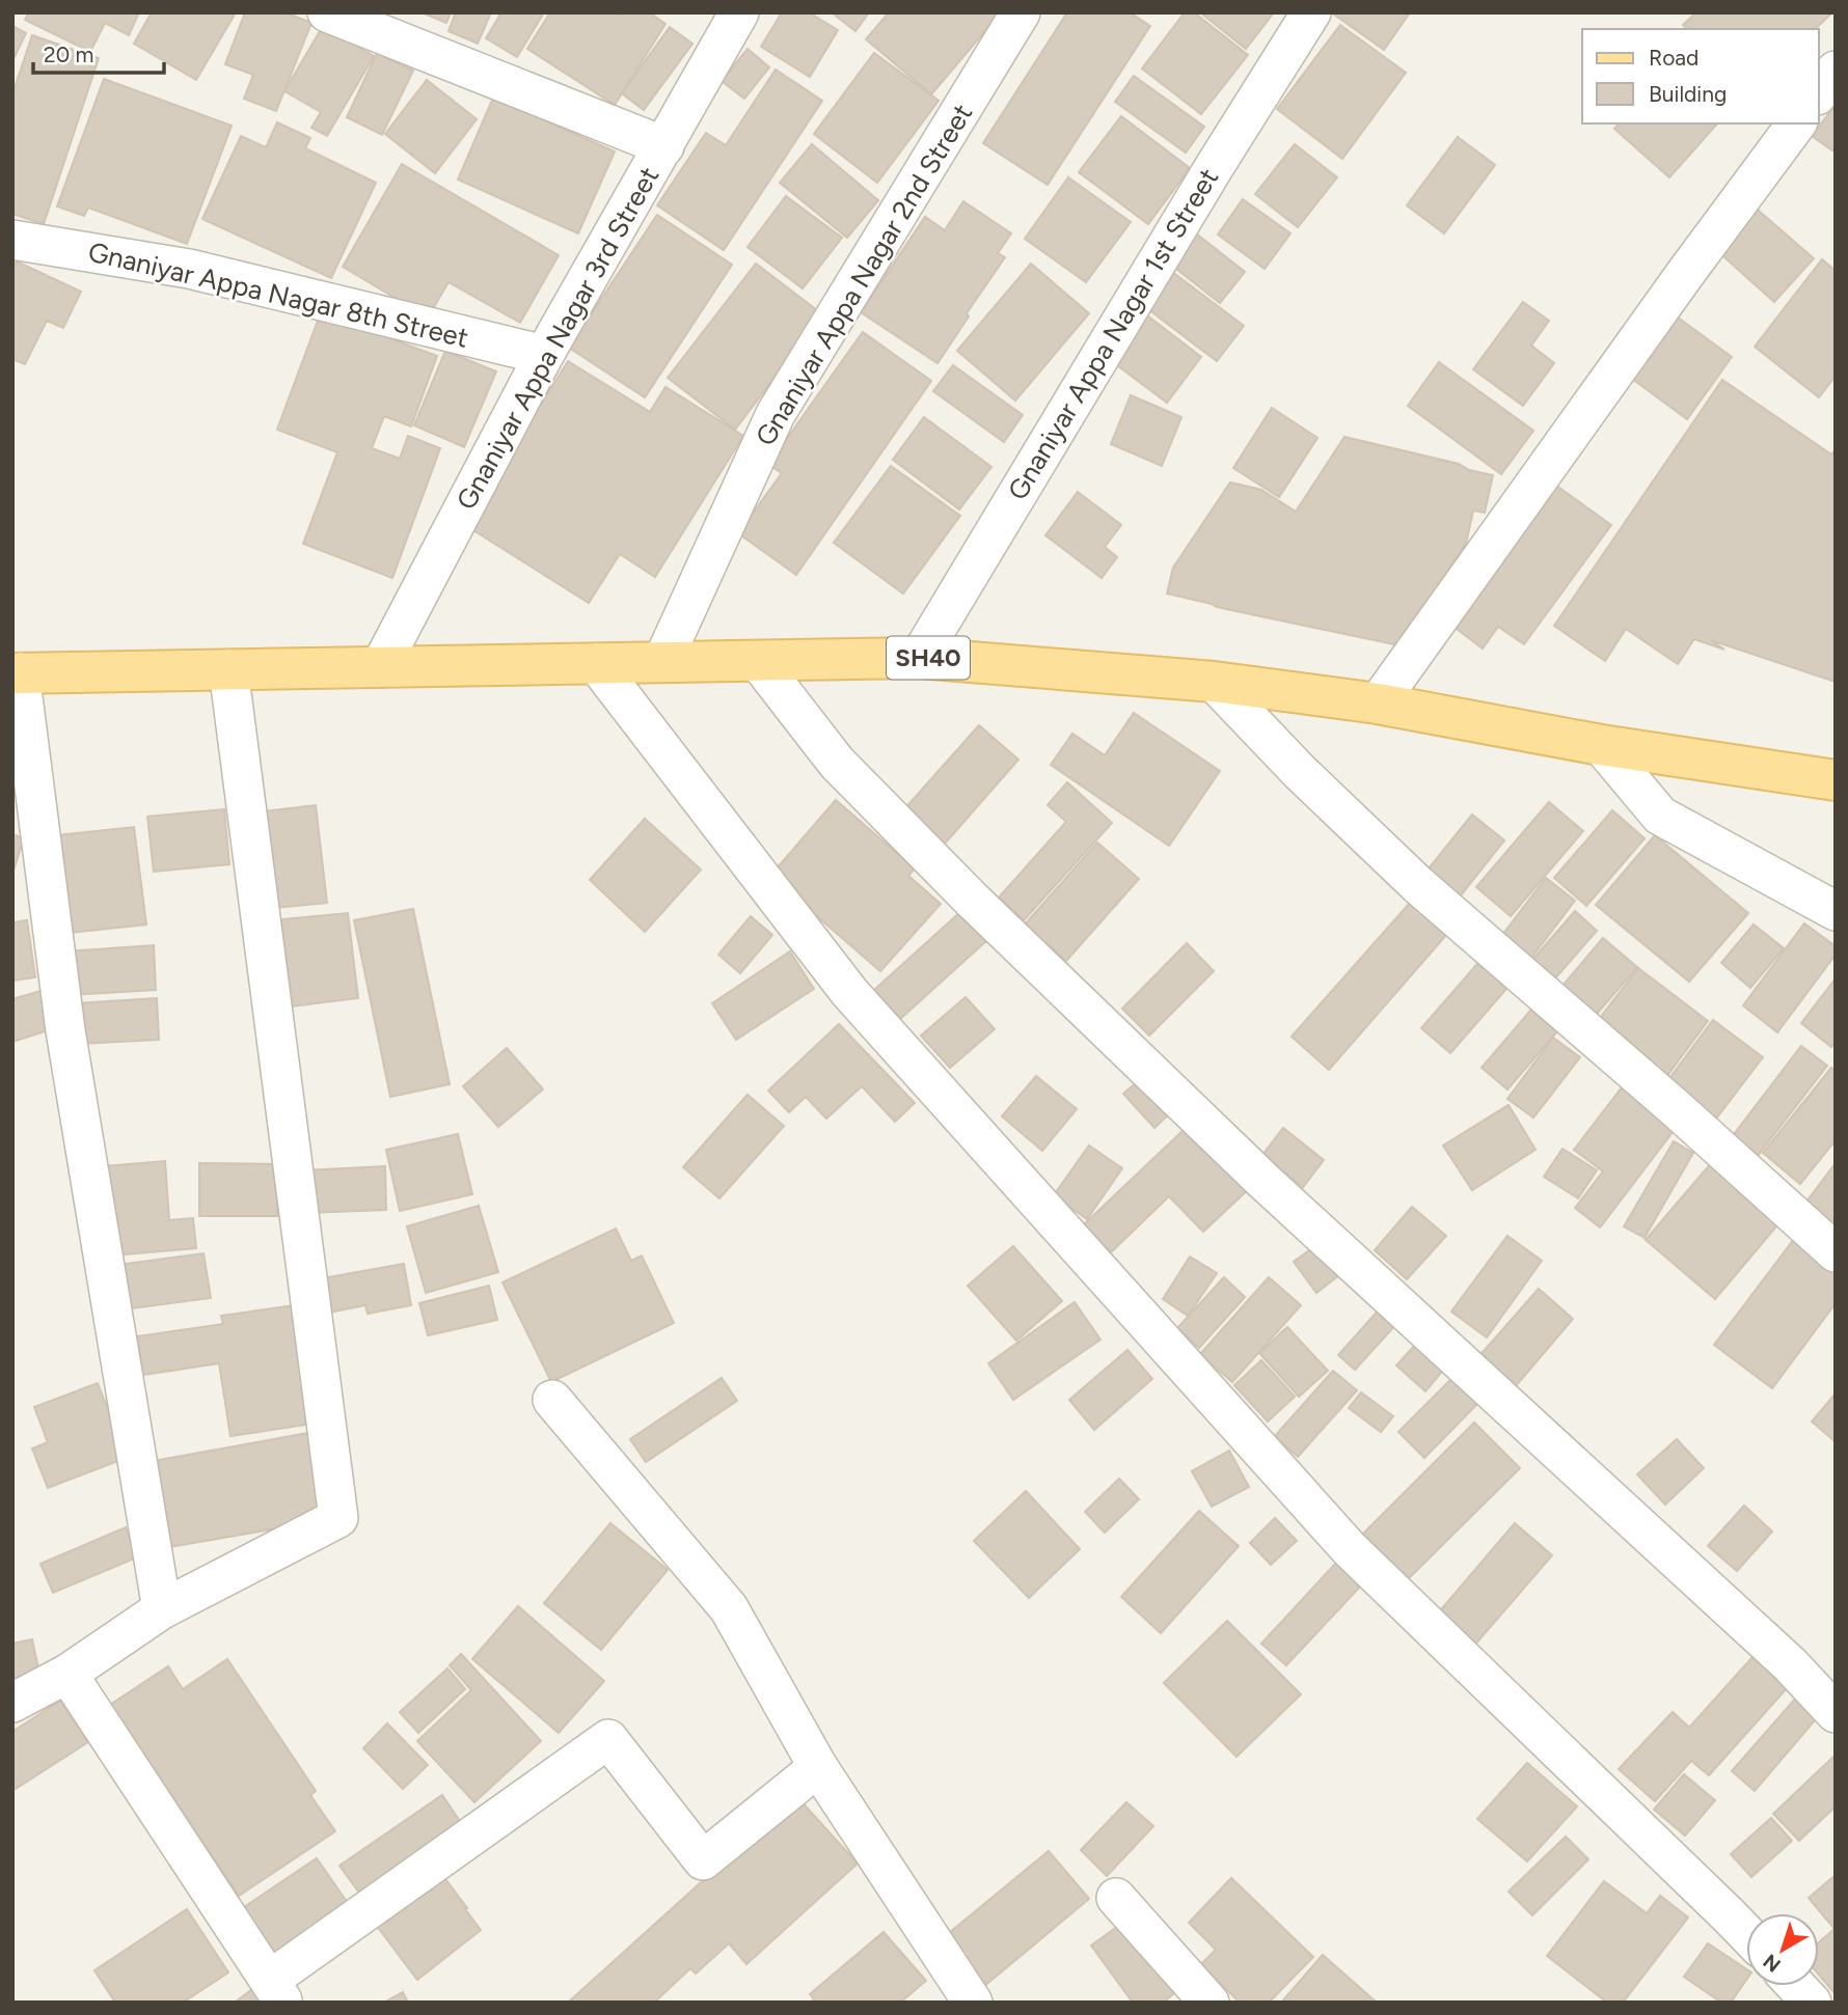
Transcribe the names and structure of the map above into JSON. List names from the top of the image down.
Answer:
{
  "streets": {
    "main road": ["SH40"],
    "street": [
      "Gnaniyar Appa Nagar 2nd Street",
      "Gnaniyar Appa Nagar 8th Street",
      "Gnaniyar Appa Nagar 1st Street",
      "Gnaniyar Appa Nagar 3rd Street"
    ]
  },
  "crossings": [
    ["Gnaniyar Appa Nagar 2nd Street", "SH40"],
    ["Gnaniyar Appa Nagar 8th Street", "Gnaniyar Appa Nagar 3rd Street"],
    ["Gnaniyar Appa Nagar 1st Street", "SH40"],
    ["Gnaniyar Appa Nagar 3rd Street", "SH40"]
  ],
  "legend": ["Road", "Building"],
  "scale_bar": "20 m",
  "north": "bottom left"
}
